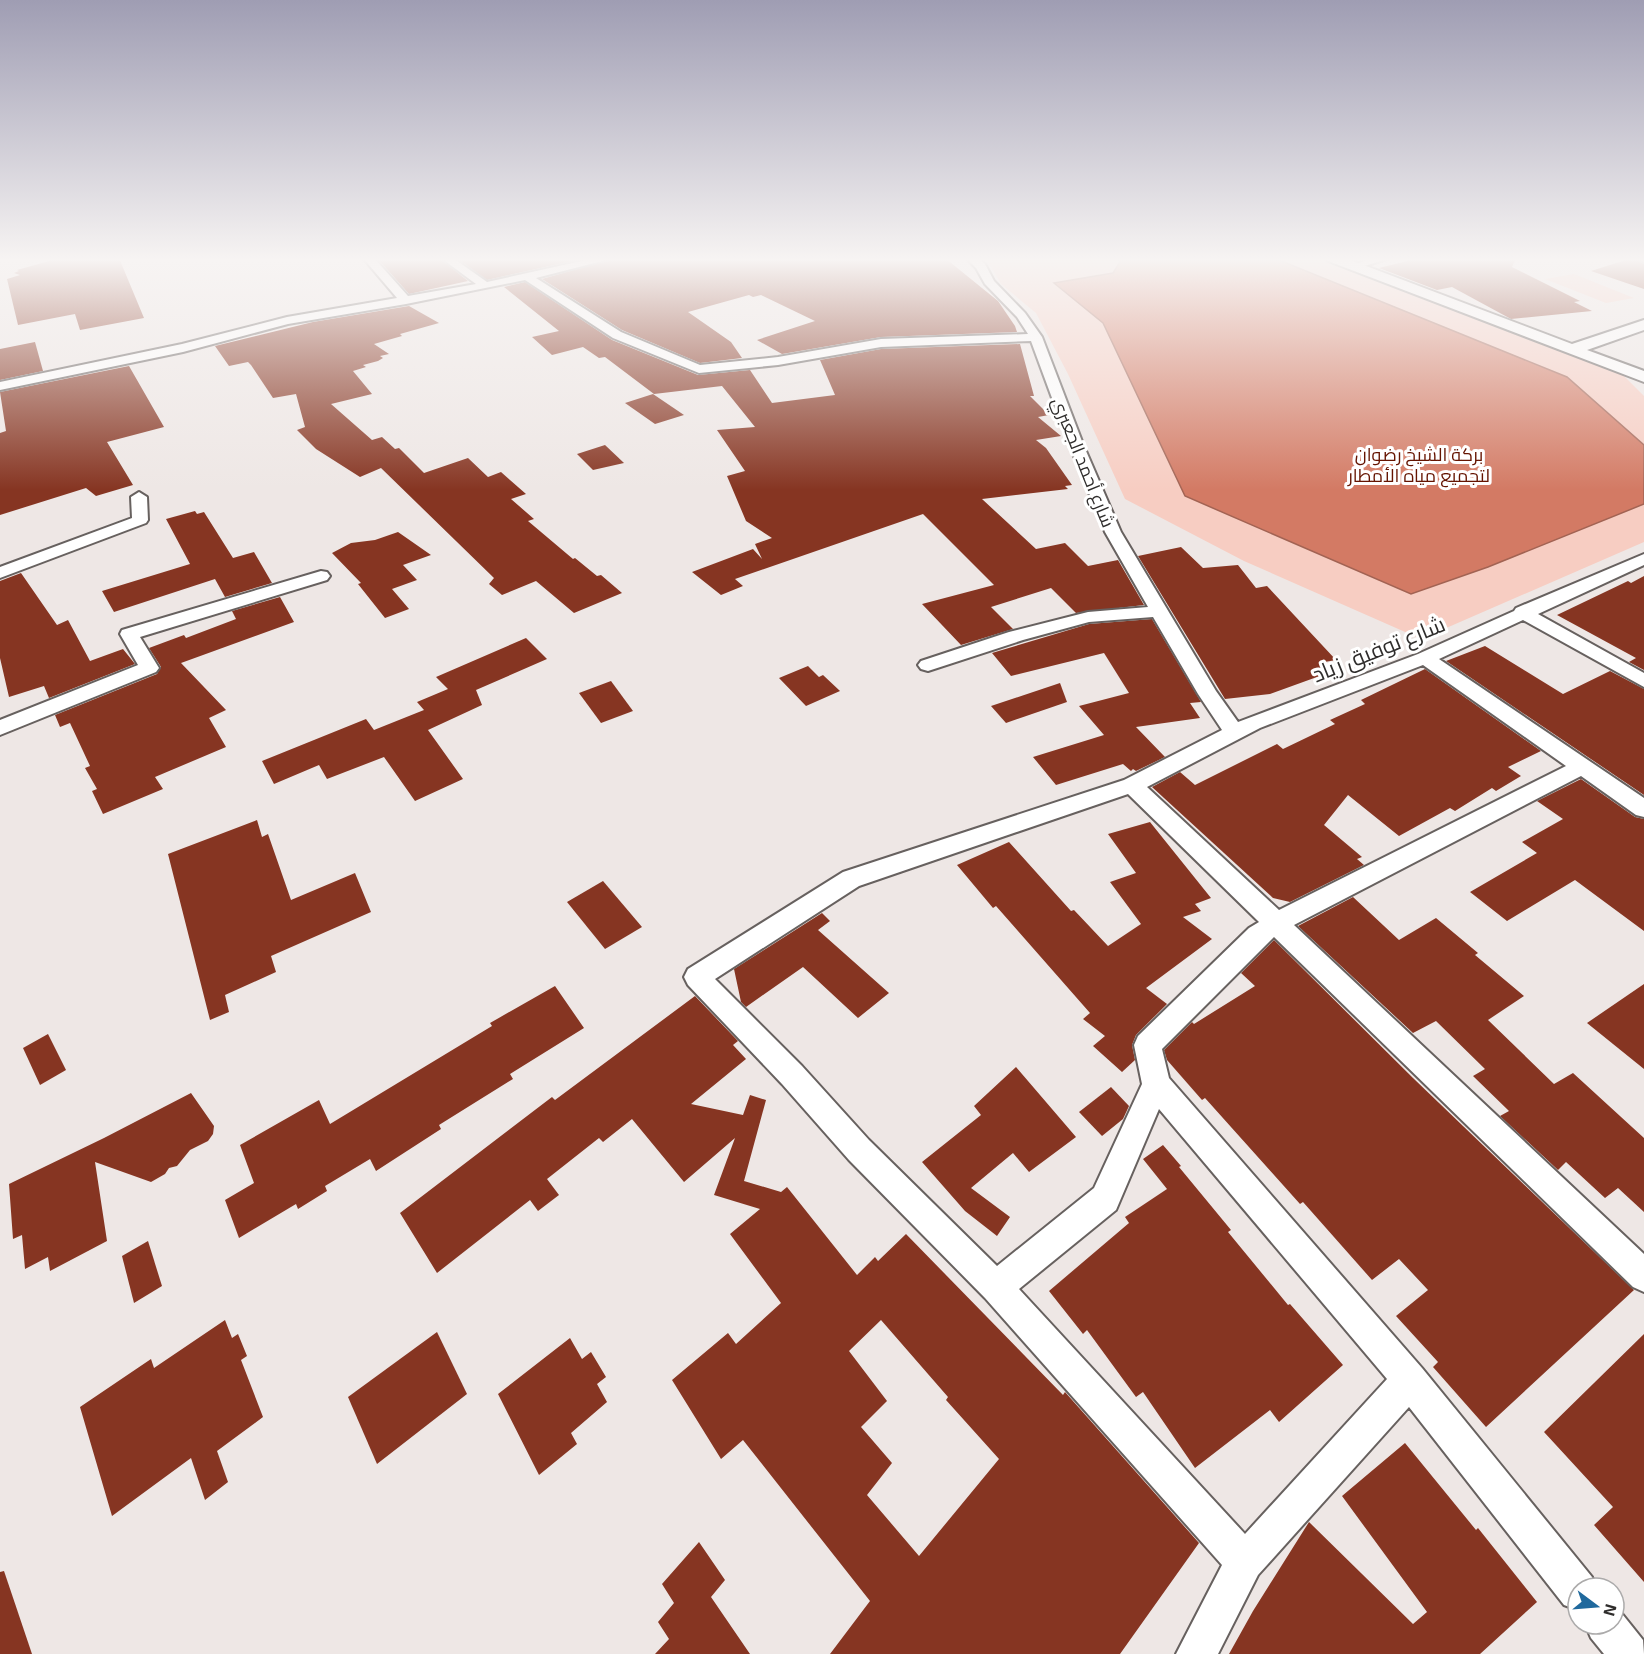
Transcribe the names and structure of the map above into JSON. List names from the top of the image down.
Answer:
{
  "streets": {
    "street": ["شارع أحمد الجعبري", "شارع توفيق زياد"]
  },
  "crossings": [
    ["شارع أحمد الجعبري", "شارع توفيق زياد"]
  ],
  "parks": ["بركة الشيخ رضوان لتجميع مياه الأمطار"],
  "north": "right"
}
